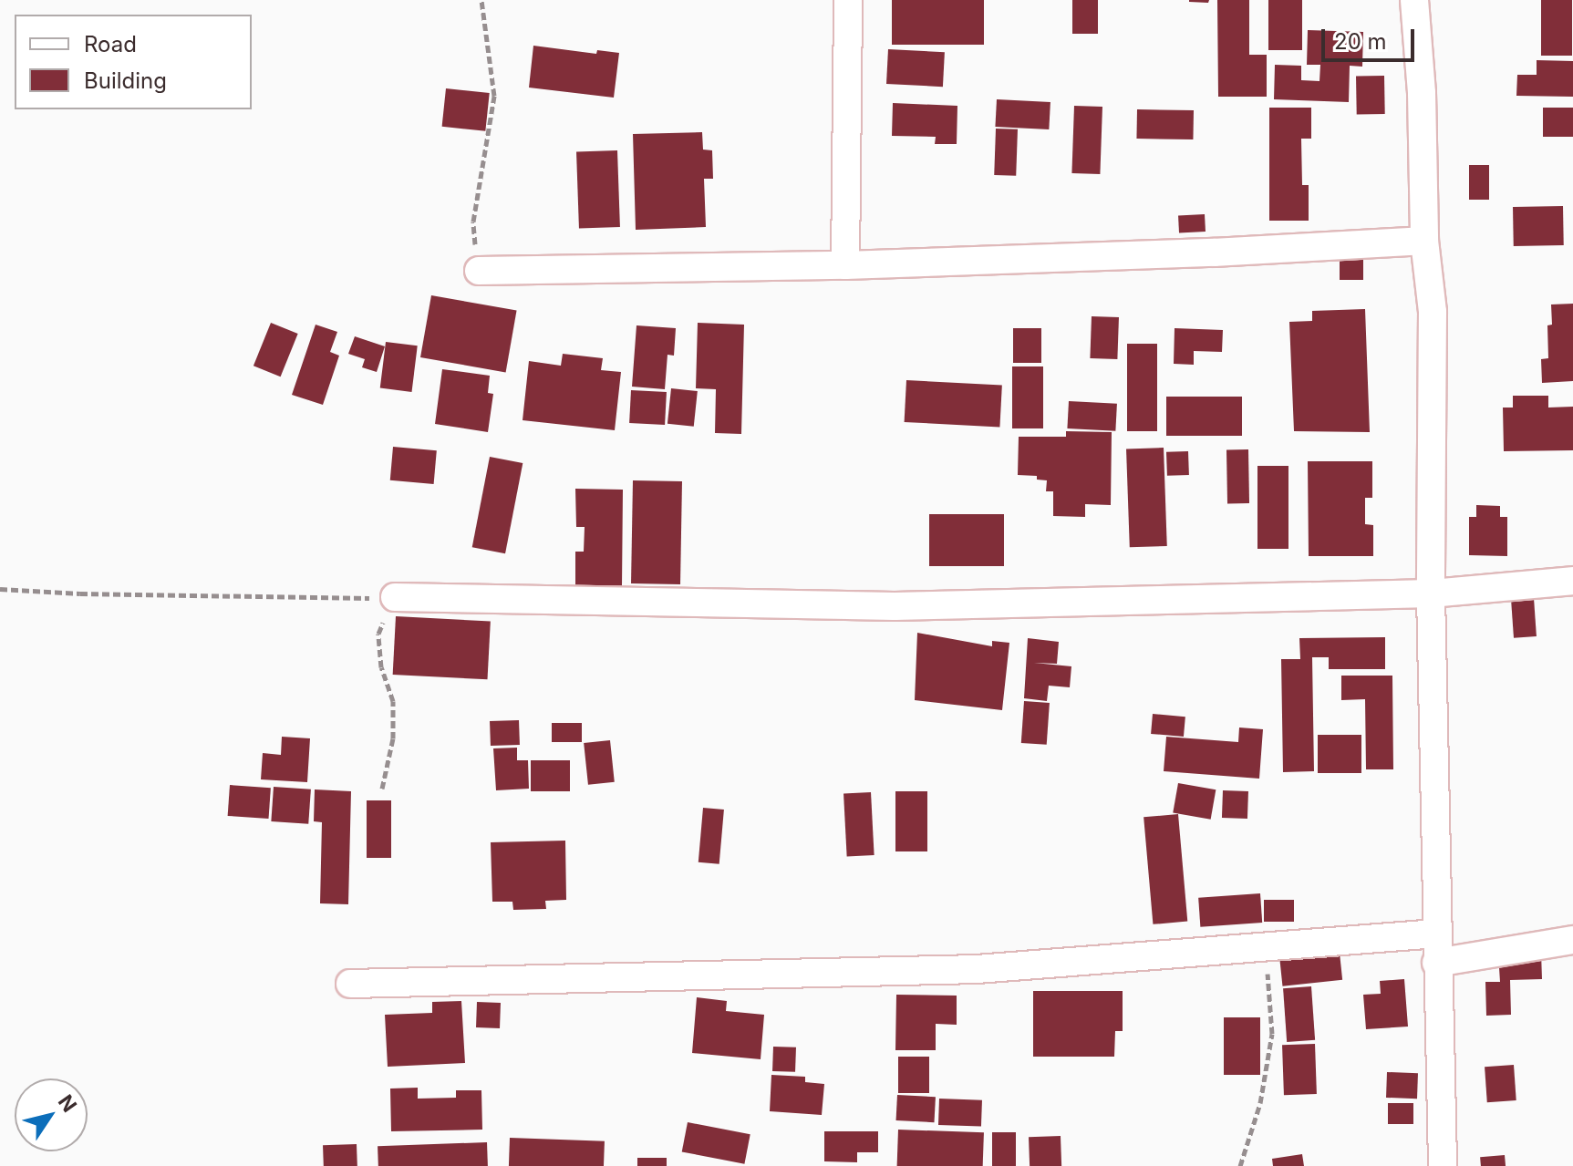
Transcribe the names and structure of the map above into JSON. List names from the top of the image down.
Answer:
{
  "legend": ["Road", "Building"],
  "scale_bar": "20 m",
  "north": "top right"
}
